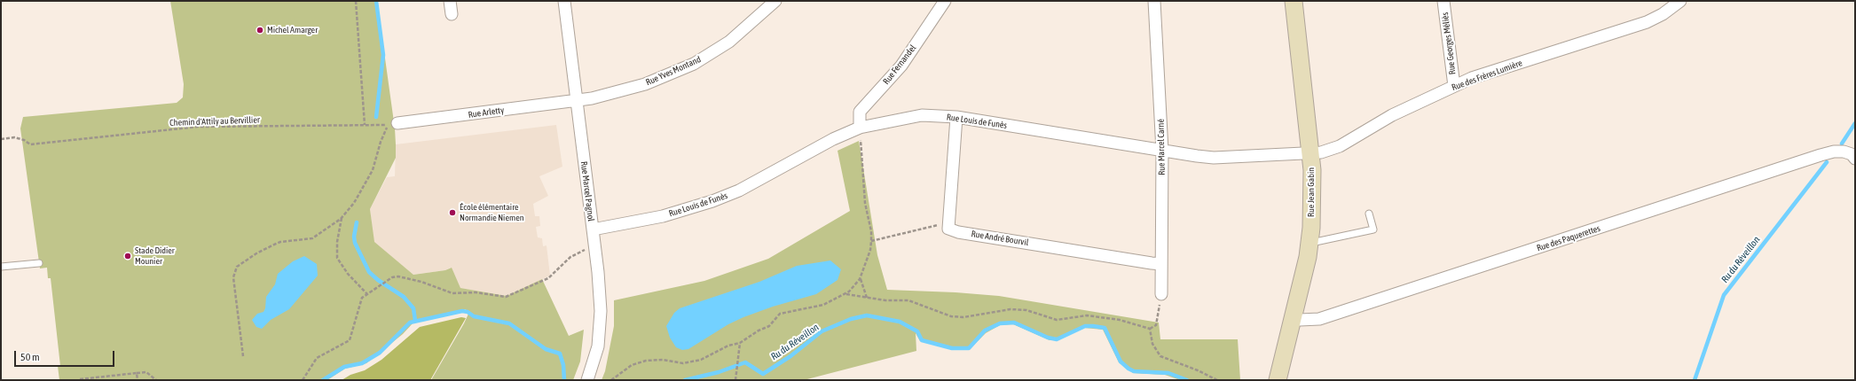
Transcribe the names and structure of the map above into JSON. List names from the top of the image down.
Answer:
{
  "streets": {
    "street": [
      "Rue Georges Méliès",
      "Rue Fernandel",
      "Rue Yves Montand",
      "Rue des Frères Lumière",
      "Rue Arletty",
      "Rue Louis de Funès",
      "Rue Marcel Carné",
      "Rue Marcel Pagnol",
      "Rue Jean Gabin",
      "Rue André Bourvil",
      "Rue des Paquerettes"
    ],
    "path": ["Chemin d'Attily au Bervillier"]
  },
  "crossings": [
    ["Rue Georges Méliès", "Rue des Frères Lumière"],
    ["Rue Fernandel", "Rue Louis de Funès"],
    ["Rue Yves Montand", "Rue Arletty"],
    ["Rue Yves Montand", "Rue Marcel Pagnol"],
    ["Rue des Frères Lumière", "Rue Louis de Funès"],
    ["Rue des Frères Lumière", "Rue Jean Gabin"],
    ["Rue Arletty", "Chemin d'Attily au Bervillier"],
    ["Rue Arletty", "Rue Marcel Pagnol"],
    ["Rue Louis de Funès", "Rue Marcel Carné"],
    ["Rue Louis de Funès", "Rue Marcel Pagnol"],
    ["Rue Louis de Funès", "Rue Jean Gabin"],
    ["Rue Marcel Carné", "Rue André Bourvil"],
    ["Rue Jean Gabin", "Rue des Paquerettes"]
  ],
  "water": ["Ru du Réveillon"],
  "places": ["Michel Amarger", "École élémentaire Normandie Niemen", "Stade Didier Mounier"],
  "scale_bar": "50 m"
}
